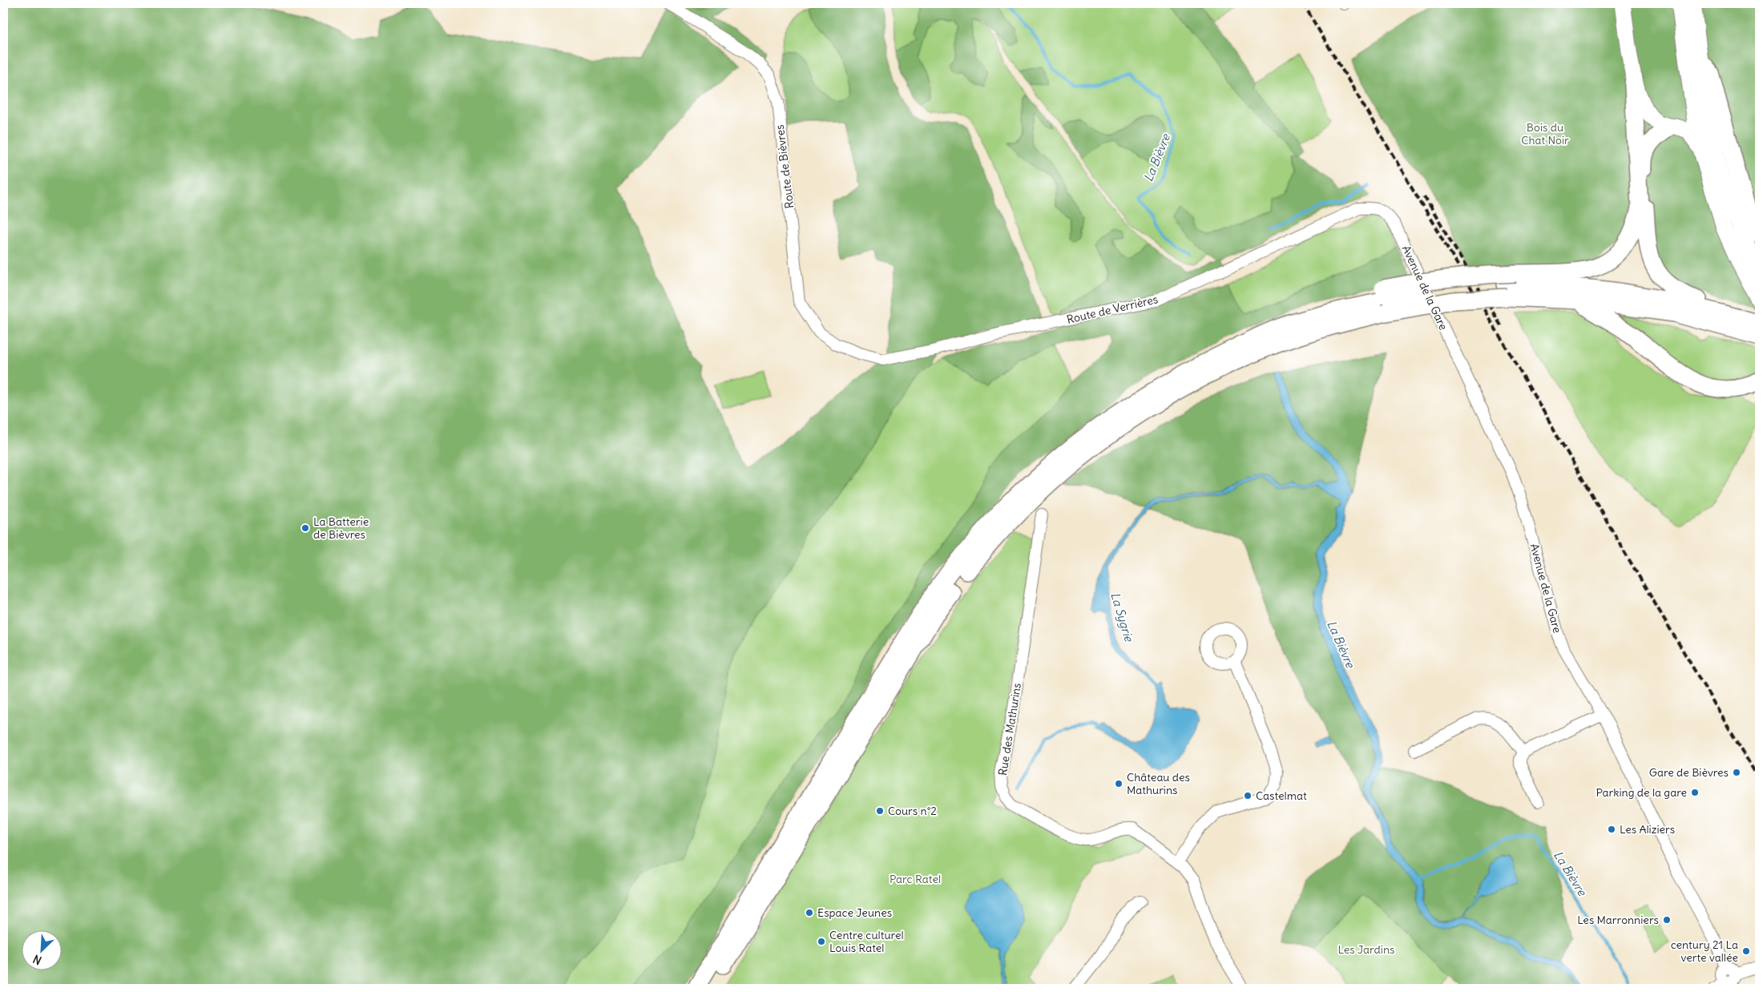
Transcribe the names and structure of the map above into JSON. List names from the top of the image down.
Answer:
{
  "streets": {
    "street": [
      "Route de Bièvres",
      "Avenue de la Gare",
      "Route de Verrières",
      "Rue des Mathurins"
    ]
  },
  "crossings": [
    ["Route de Bièvres", "Route de Verrières"],
    ["Avenue de la Gare", "Route de Verrières"]
  ],
  "water": ["La Bièvre", "La Sygrie"],
  "parks": ["Bois du Chat Noir", "Parc Ratel", "Les Jardins"],
  "places": [
    "La Batterie de Bièvres",
    "Gare de Bièvres",
    "Château des Mathurins",
    "Parking de la gare",
    "Castelmat",
    "Cours n°2",
    "Les Aliziers",
    "Espace Jeunes",
    "Les Marronniers",
    "Centre culturel Louis Ratel",
    "century 21 La verte vallée"
  ],
  "north": "bottom left"
}
